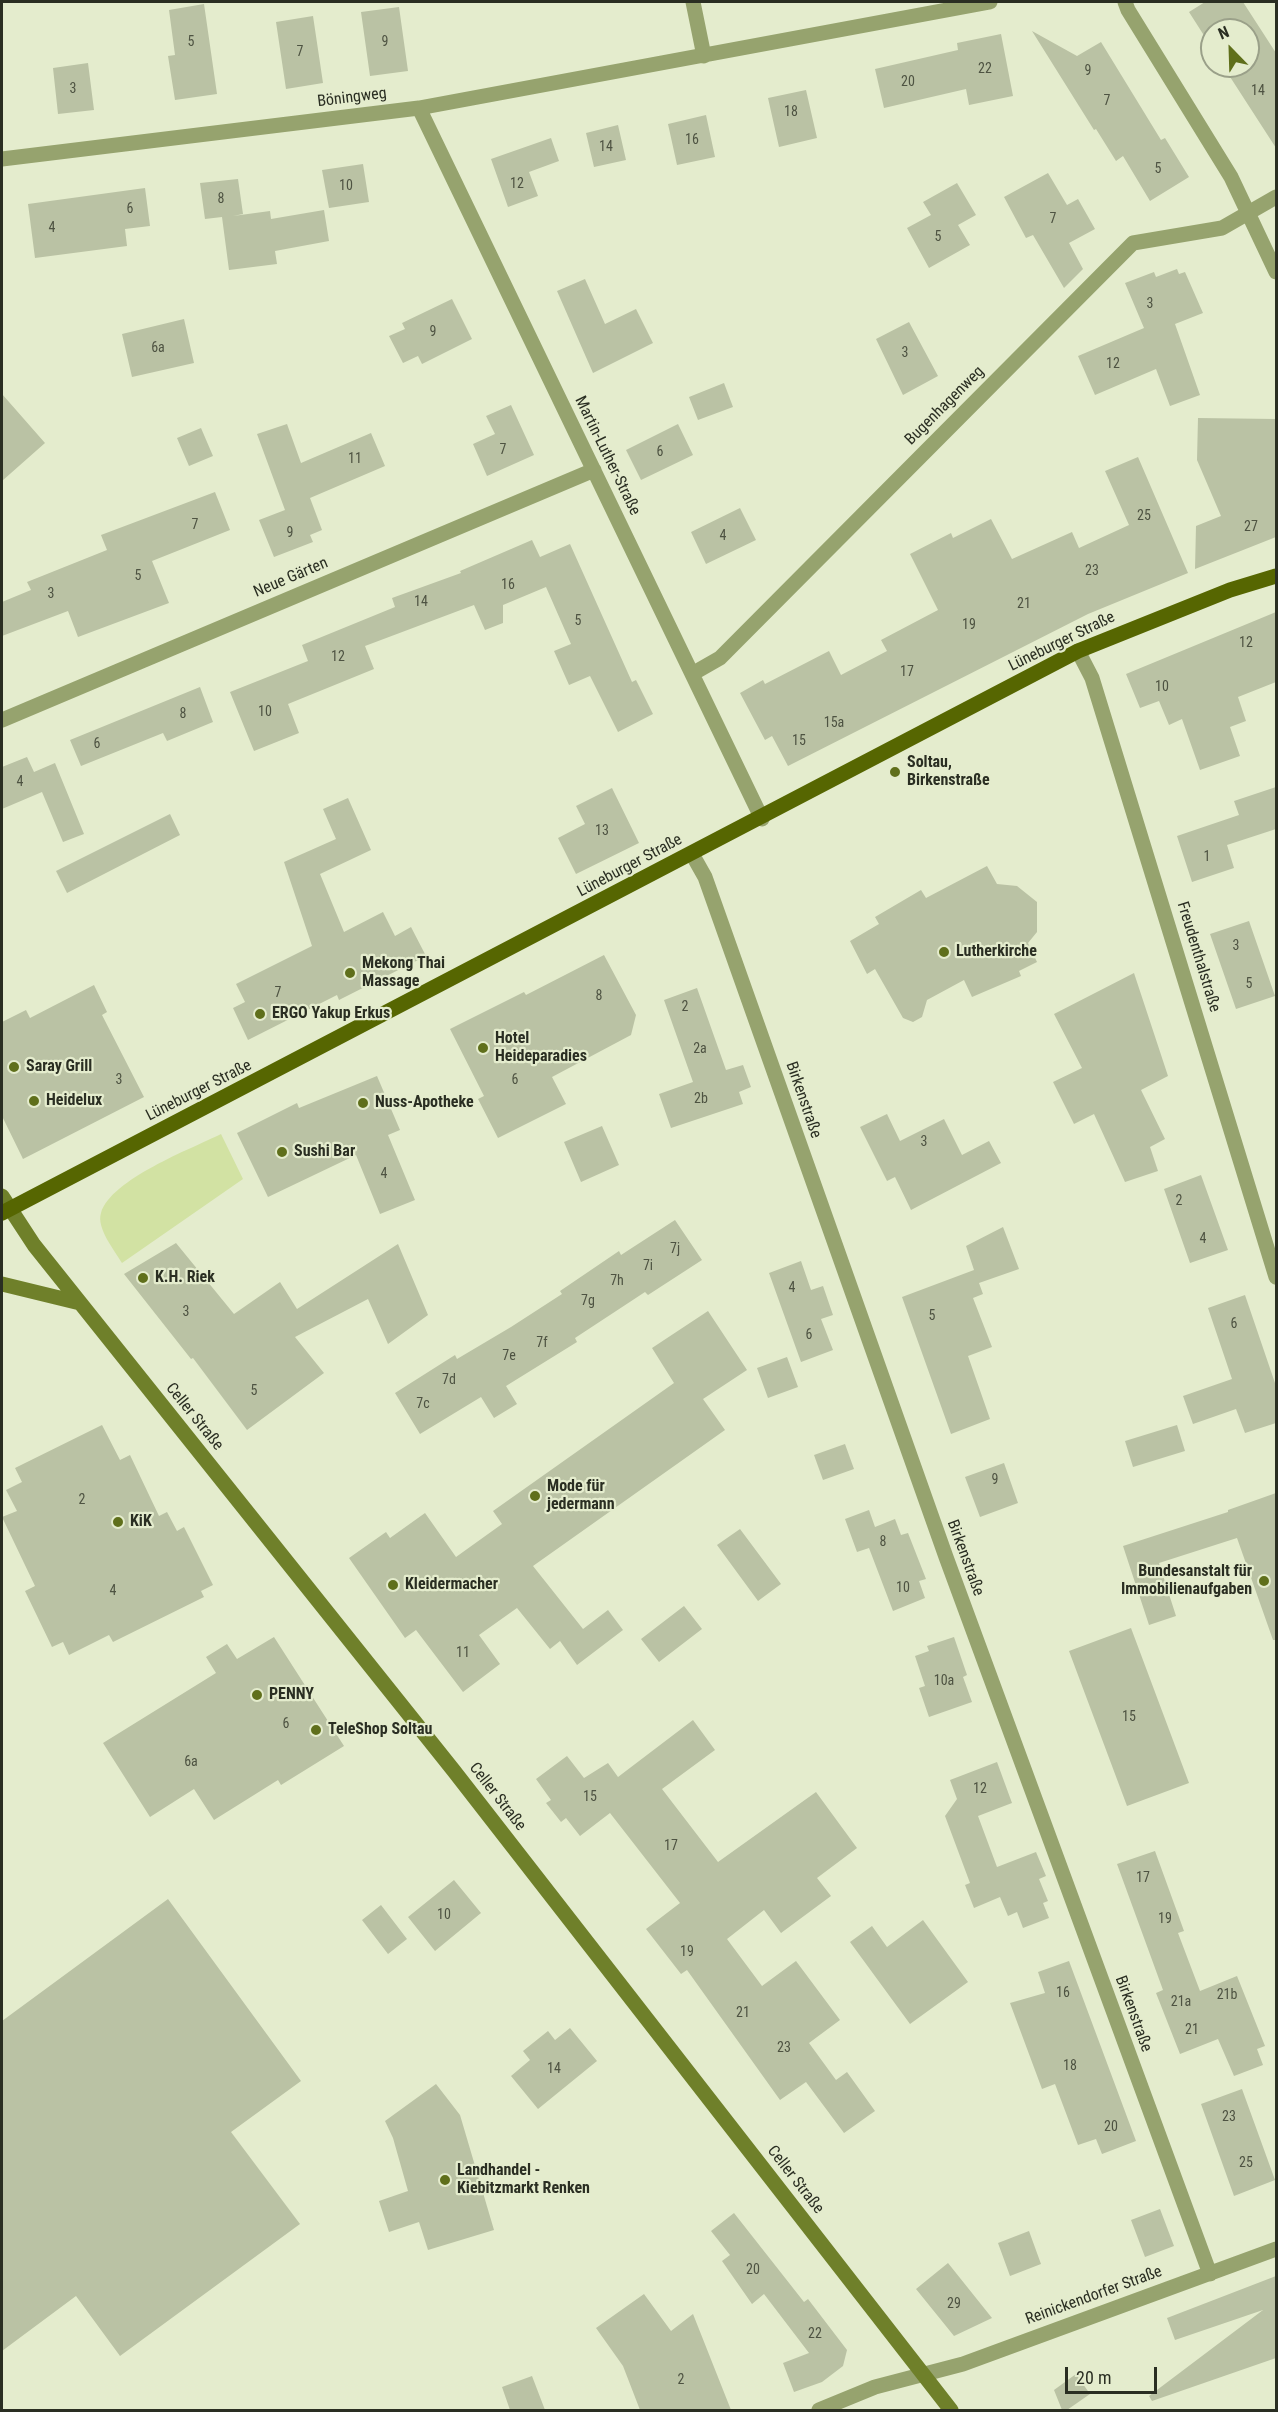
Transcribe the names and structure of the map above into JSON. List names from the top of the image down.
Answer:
{
  "streets": {
    "main road": ["Lüneburger Straße", "Celler Straße"],
    "street": [
      "Böningweg",
      "Bugenhagenweg",
      "Martin-Luther-Straße",
      "Neue Gärten",
      "Freudenthalstraße",
      "Birkenstraße",
      "Reinickendorfer Straße"
    ]
  },
  "crossings": [
    ["Böningweg", "Martin-Luther-Straße"],
    ["Bugenhagenweg", "Martin-Luther-Straße"],
    ["Martin-Luther-Straße", "Neue Gärten"],
    ["Martin-Luther-Straße", "Lüneburger Straße"],
    ["Lüneburger Straße", "Freudenthalstraße"],
    ["Lüneburger Straße", "Birkenstraße"],
    ["Lüneburger Straße", "Celler Straße"],
    ["Birkenstraße", "Reinickendorfer Straße"],
    ["Celler Straße", "Reinickendorfer Straße"]
  ],
  "places": [
    "Soltau, Birkenstraße",
    "Lutherkirche",
    "Mekong Thai Massage",
    "ERGO Yakup Erkus",
    "Hotel Heideparadies",
    "Saray Grill",
    "Heidelux",
    "Nuss-Apotheke",
    "Sushi Bar",
    "K.H. Riek",
    "Mode für jedermann",
    "KiK",
    "Bundesanstalt für Immobilienaufgaben",
    "Kleidermacher",
    "PENNY",
    "TeleShop Soltau",
    "Landhandel - Kiebitzmarkt Renken"
  ],
  "house_numbers": [
    "5",
    "9",
    "7",
    "22",
    "9",
    "20",
    "3",
    "14",
    "7",
    "18",
    "16",
    "14",
    "5",
    "12",
    "10",
    "8",
    "6",
    "7",
    "4",
    "5",
    "3",
    "9",
    "6a",
    "3",
    "12",
    "7",
    "6",
    "11",
    "25",
    "7",
    "27",
    "9",
    "4",
    "23",
    "5",
    "16",
    "3",
    "14",
    "21",
    "5",
    "19",
    "12",
    "12",
    "17",
    "10",
    "10",
    "8",
    "15a",
    "15",
    "6",
    "4",
    "13",
    "1",
    "3",
    "5",
    "7",
    "8",
    "2",
    "2a",
    "3",
    "6",
    "2b",
    "3",
    "4",
    "2",
    "4",
    "7j",
    "7i",
    "7h",
    "4",
    "7g",
    "3",
    "5",
    "6",
    "6",
    "7f",
    "7e",
    "7d",
    "5",
    "7c",
    "9",
    "2",
    "8",
    "10",
    "4",
    "11",
    "10a",
    "15",
    "6",
    "6a",
    "12",
    "15",
    "17",
    "17",
    "10",
    "19",
    "19",
    "16",
    "21b",
    "21a",
    "21",
    "21",
    "23",
    "18",
    "14",
    "23",
    "20",
    "25",
    "20",
    "29",
    "22",
    "2"
  ],
  "scale_bar": "20 m",
  "north": "top left"
}
